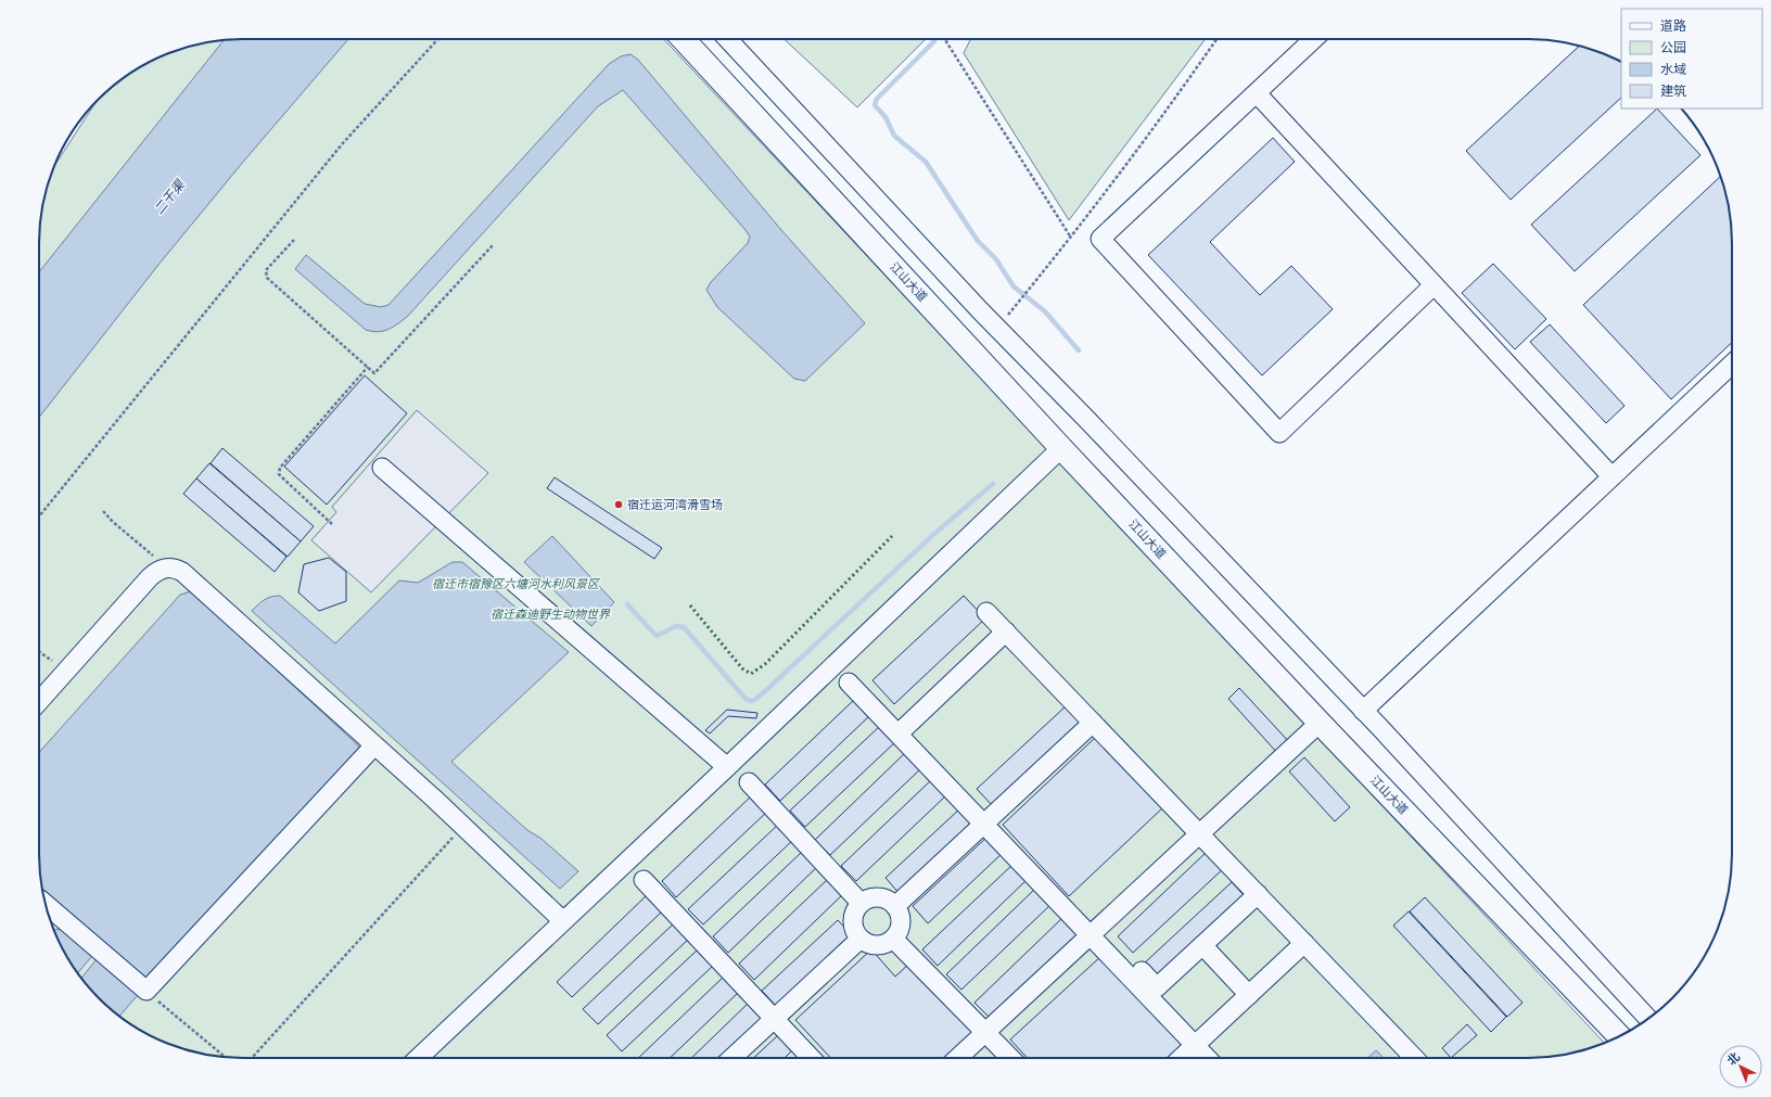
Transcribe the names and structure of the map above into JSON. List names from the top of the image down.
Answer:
{
  "streets": {
    "main road": ["江山大道"]
  },
  "water": ["二干渠"],
  "parks": ["宿迁市宿豫区六塘河水利风景区", "宿迁森迪野生动物世界"],
  "places": ["宿迁运河湾滑雪场"],
  "legend": [
    "道路",
    "公园",
    "水域",
    "建筑"
  ],
  "north": "top left"
}
